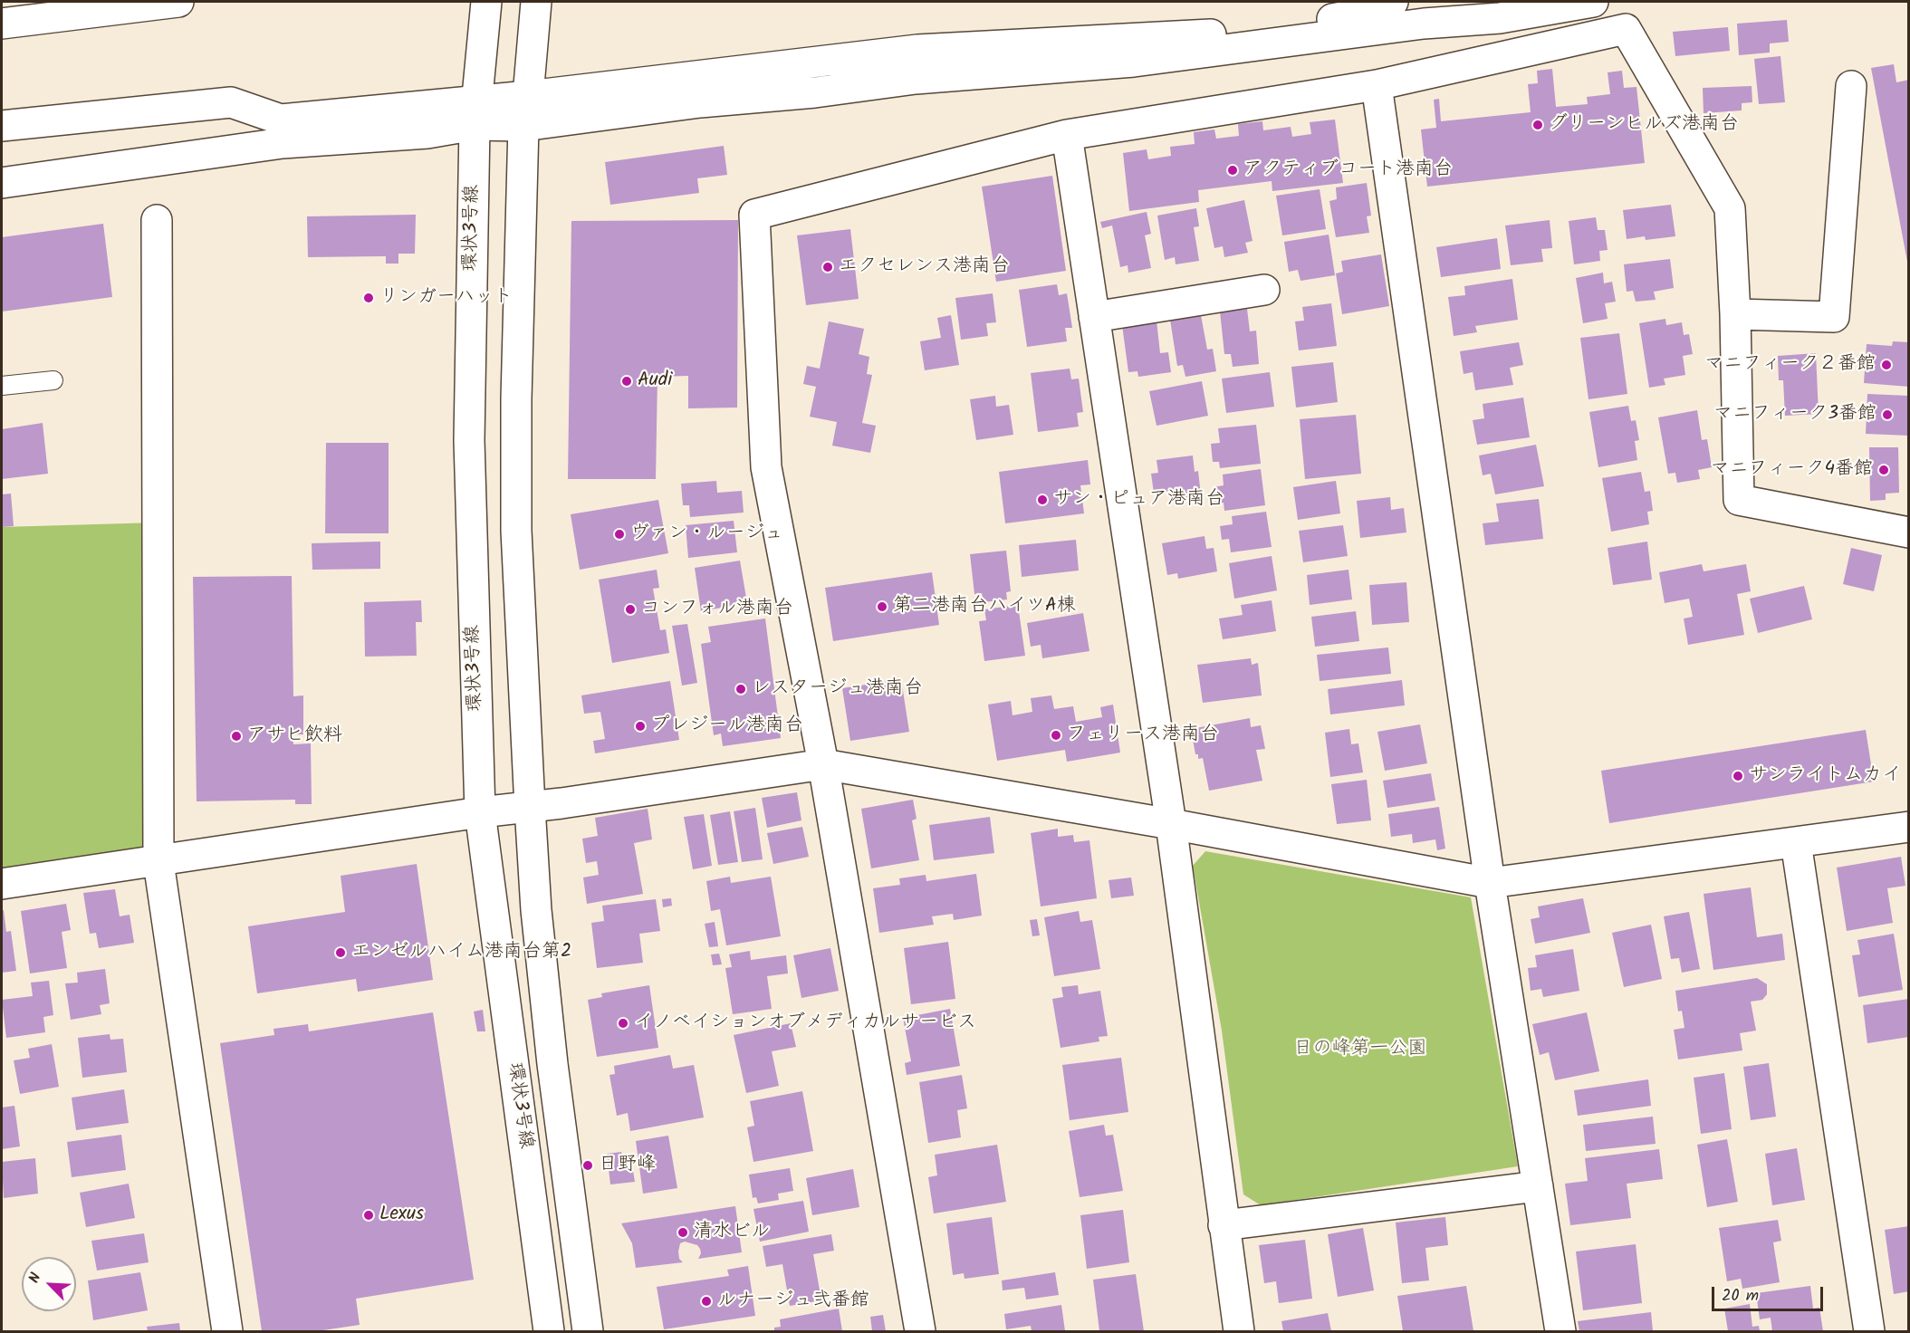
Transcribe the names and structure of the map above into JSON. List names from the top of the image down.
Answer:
{
  "streets": {
    "main road": ["環状3号線"]
  },
  "parks": ["日の峰第一公園"],
  "places": [
    "グリーンヒルズ港南台",
    "アクティブコート港南台",
    "エクセレンス港南台",
    "リンガーハット",
    "マニフィーク２番館",
    "Audi",
    "マニフィーク3番館",
    "マニフィーク4番館",
    "サン・ピュア港南台",
    "ヴァン・ルージュ",
    "第二港南台ハイツA棟",
    "コンフォル港南台",
    "レスタージュ港南台",
    "プレジール港南台",
    "フェリース港南台",
    "アサヒ飲料",
    "サンライトムカイ",
    "エンゼルハイム港南台第2",
    "イノベイションオブメディカルサービス",
    "日野峰",
    "Lexus",
    "清水ビル",
    "ルナージュ弐番館"
  ],
  "scale_bar": "20 m",
  "north": "top left"
}
